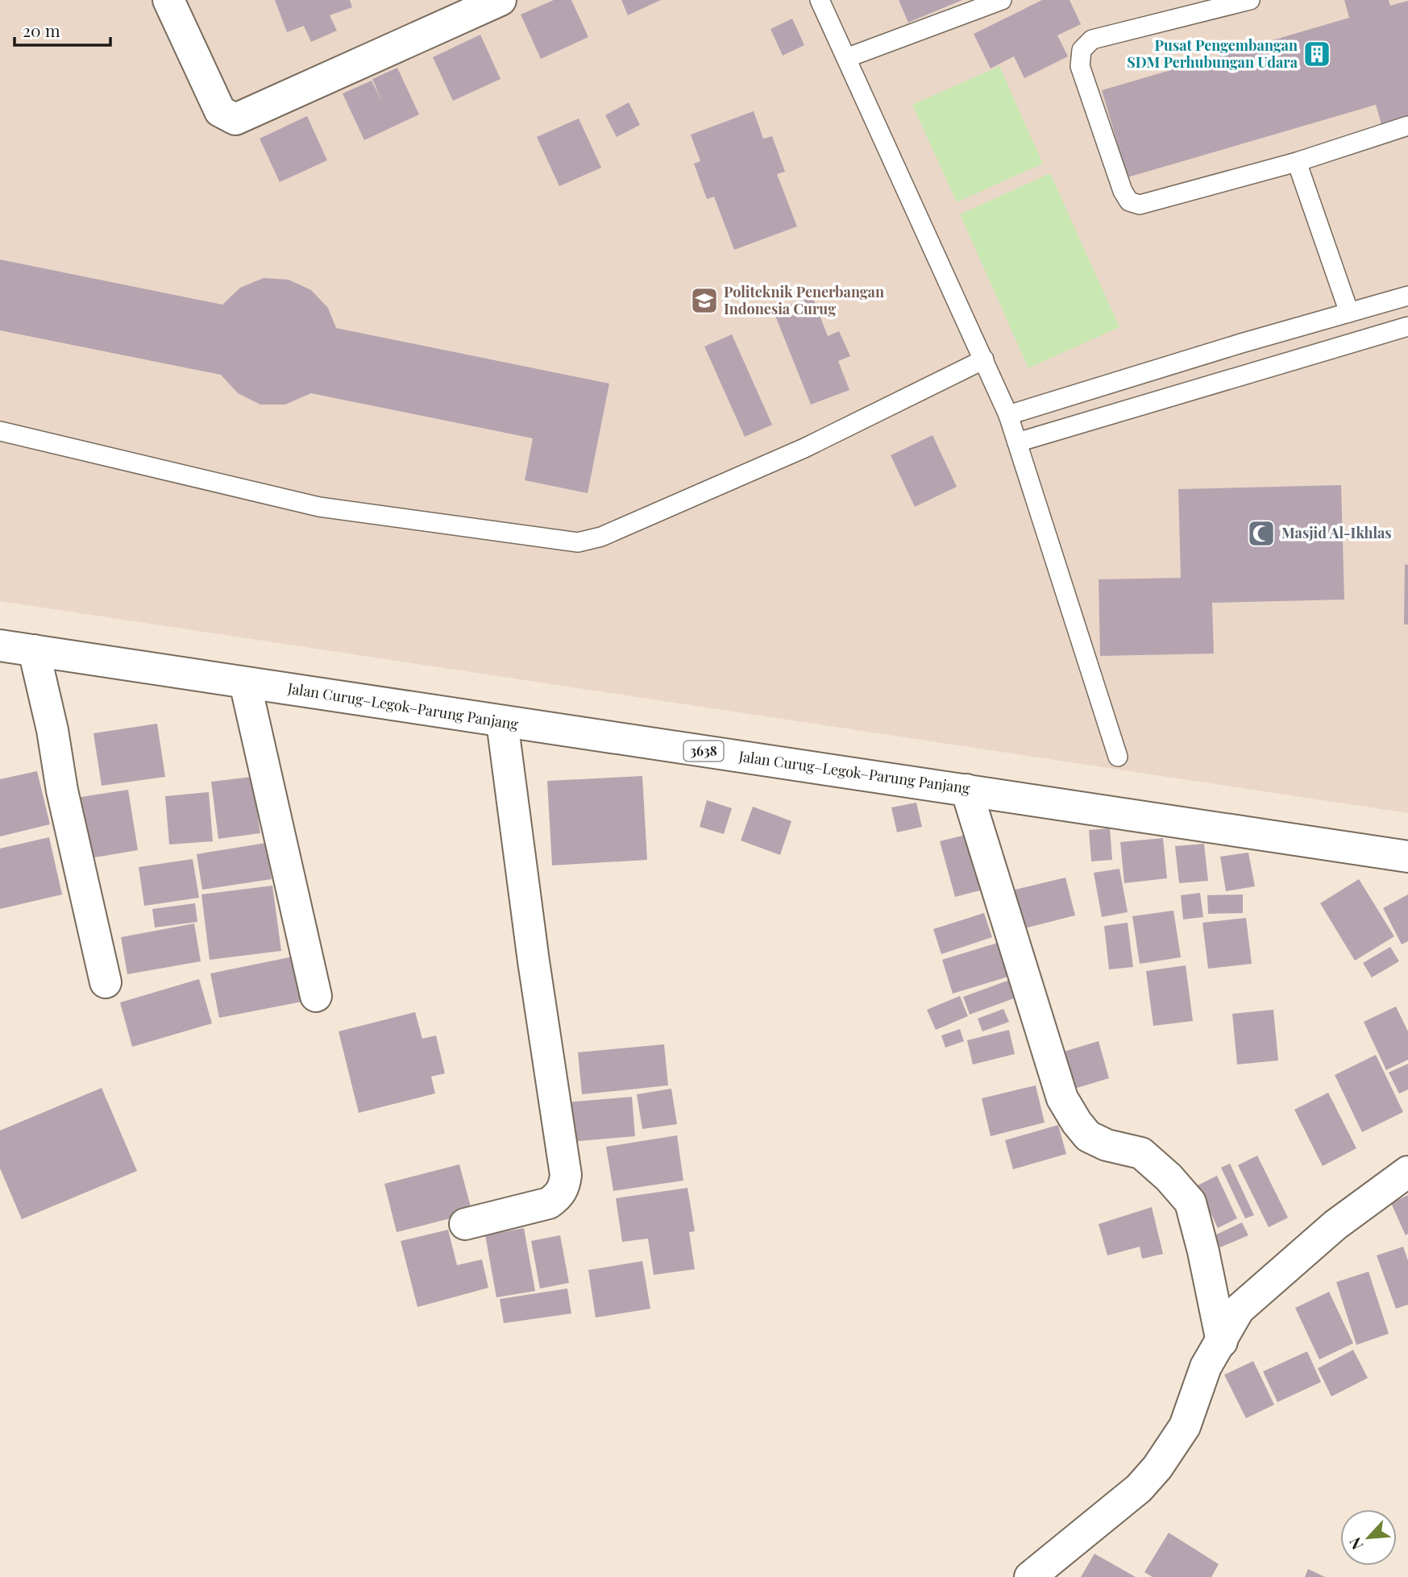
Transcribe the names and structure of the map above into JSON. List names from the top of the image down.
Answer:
{
  "streets": {
    "street": ["Jalan Curug–Legok–Parung Panjang", "3638"]
  },
  "places": {
    "building": ["Pusat Pengembangan SDM Perhubungan Udara"],
    "school or university": ["Politeknik Penerbangan Indonesia Curug"],
    "mosque": ["Masjid Al-Ikhlas"]
  },
  "scale_bar": "20 m",
  "north": "bottom left"
}
